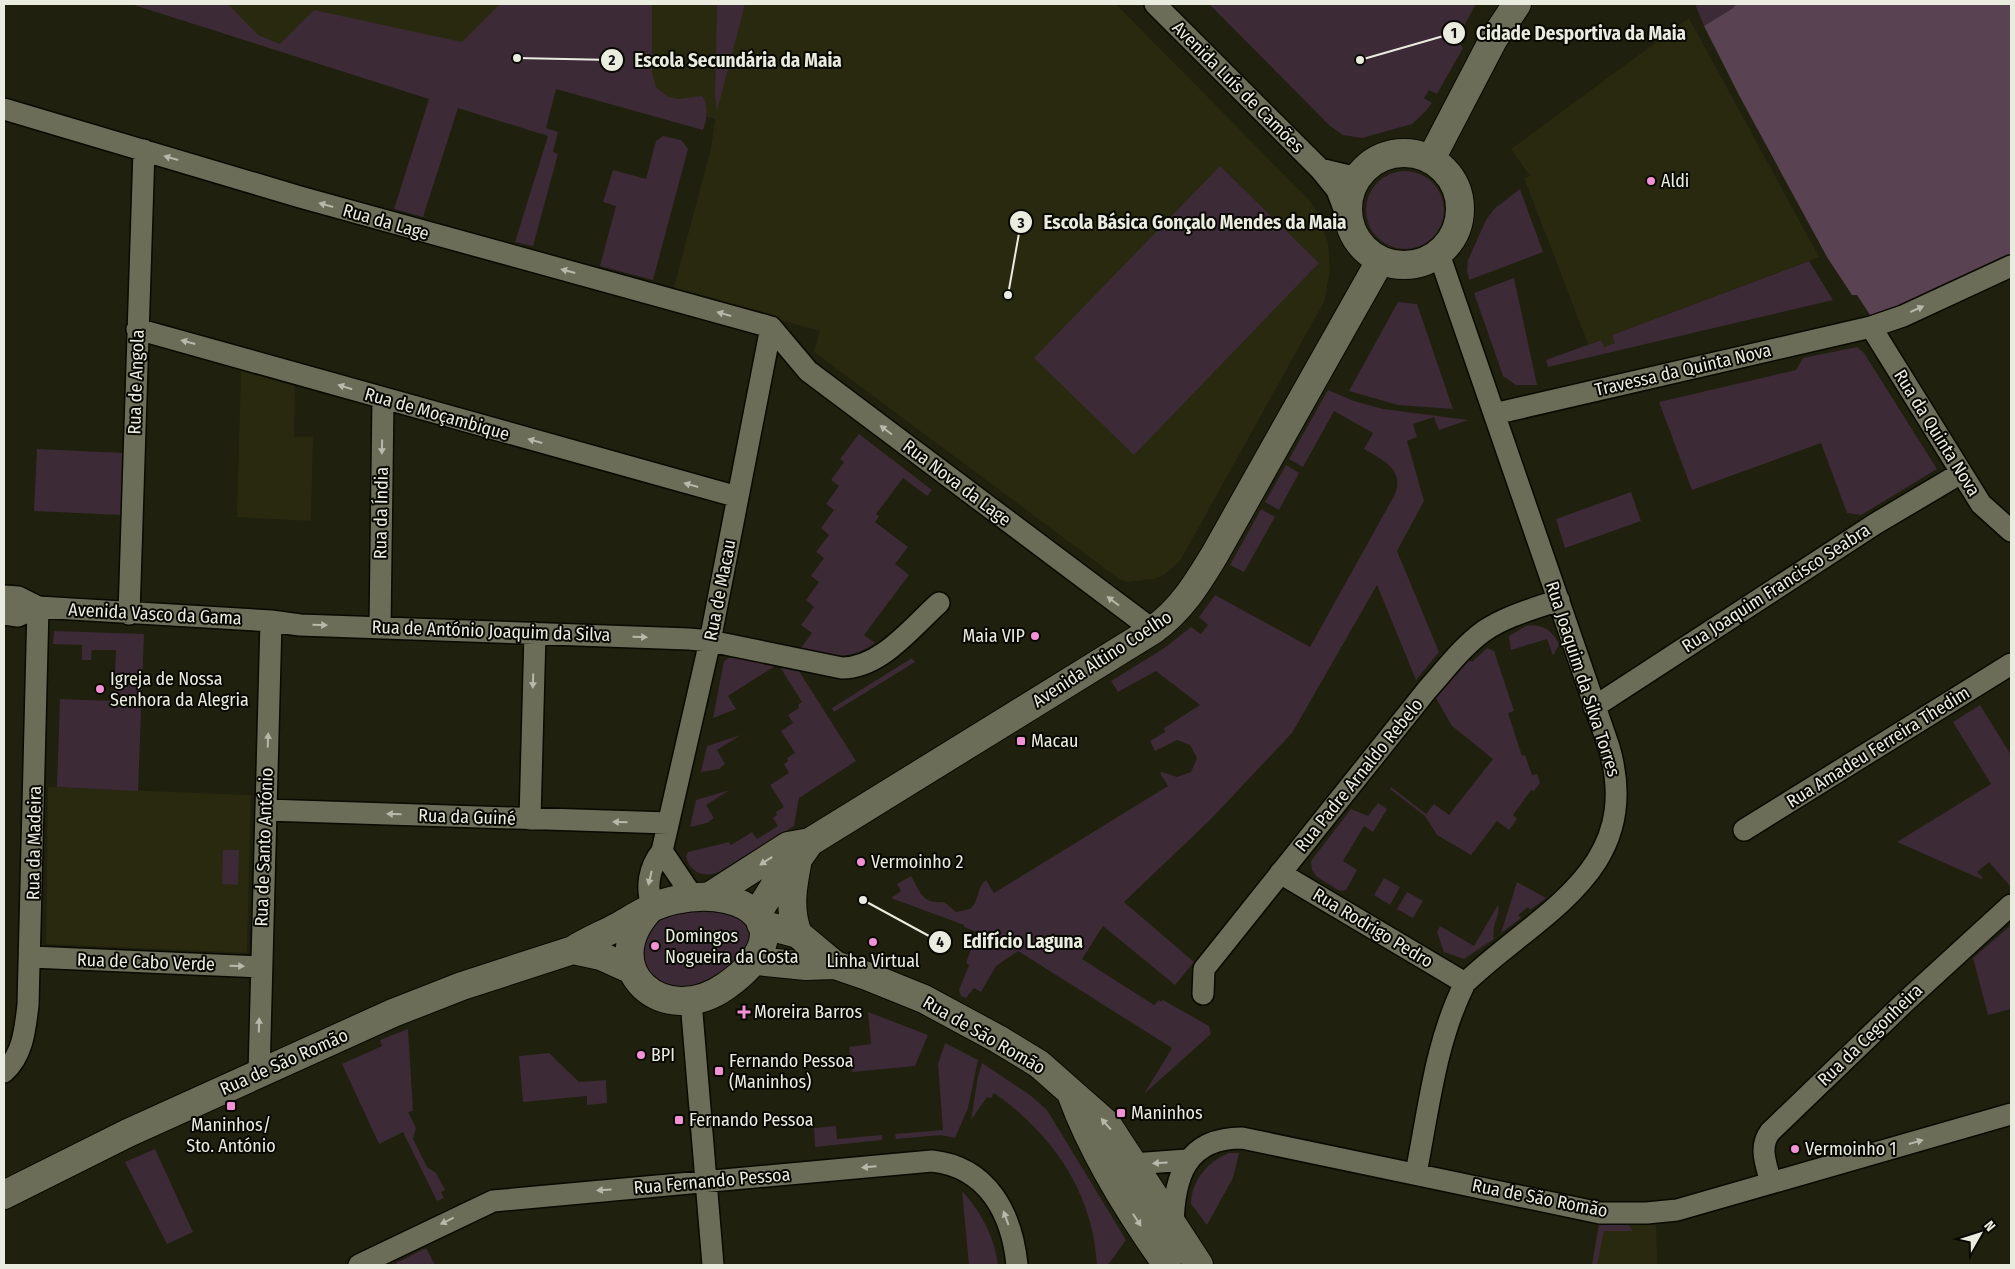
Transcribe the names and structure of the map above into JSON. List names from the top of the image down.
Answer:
{
  "streets": {
    "main road": ["Avenida Altino Coelho", "Rua de São Romão"],
    "street": [
      "Avenida Luís de Camões",
      "Rua da Lage",
      "Travessa da Quinta Nova",
      "Rua de Angola",
      "Rua de Moçambique",
      "Rua da Quinta Nova",
      "Rua Nova da Lage",
      "Rua da Índia",
      "Rua Joaquim Francisco Seabra",
      "Rua de Macau",
      "Avenida Vasco da Gama",
      "Rua de António Joaquim da Silva",
      "Rua Joaquim da Silva Torres",
      "Rua Amadeu Ferreira Thedim",
      "Rua Padre Arnaldo Rebelo",
      "Rua da Guiné",
      "Rua da Madeira",
      "Rua de Santo António",
      "Rua Rodrigo Pedro",
      "Rua de Cabo Verde",
      "Rua da Cegonheira",
      "Rua Fernando Pessoa"
    ]
  },
  "crossings": [
    ["Avenida Luís de Camões", "Avenida Altino Coelho"],
    ["Avenida Luís de Camões", "Rua Joaquim da Silva Torres"],
    ["Rua da Lage", "Rua de Angola"],
    ["Rua da Lage", "Rua Nova da Lage"],
    ["Rua da Lage", "Rua de Macau"],
    ["Travessa da Quinta Nova", "Rua da Quinta Nova"],
    ["Travessa da Quinta Nova", "Rua Joaquim da Silva Torres"],
    ["Rua de Angola", "Rua de Moçambique"],
    ["Rua de Angola", "Avenida Vasco da Gama"],
    ["Rua de Moçambique", "Rua da Índia"],
    ["Rua de Moçambique", "Rua de Macau"],
    ["Rua da Quinta Nova", "Rua Joaquim Francisco Seabra"],
    ["Rua Nova da Lage", "Rua de Macau"],
    ["Rua Nova da Lage", "Avenida Altino Coelho"],
    ["Rua da Índia", "Rua de António Joaquim da Silva"],
    ["Rua Joaquim Francisco Seabra", "Rua Joaquim da Silva Torres"],
    ["Rua de Macau", "Rua de António Joaquim da Silva"],
    ["Rua de Macau", "Rua da Guiné"],
    ["Rua de Macau", "Rua de São Romão"],
    ["Avenida Vasco da Gama", "Rua de António Joaquim da Silva"],
    ["Avenida Vasco da Gama", "Rua da Madeira"],
    ["Avenida Vasco da Gama", "Rua de Santo António"],
    ["Rua de António Joaquim da Silva", "Rua de Santo António"],
    ["Avenida Altino Coelho", "Rua Joaquim da Silva Torres"],
    ["Rua Joaquim da Silva Torres", "Rua Padre Arnaldo Rebelo"],
    ["Rua Joaquim da Silva Torres", "Rua Rodrigo Pedro"],
    ["Rua Joaquim da Silva Torres", "Rua de São Romão"],
    ["Rua Padre Arnaldo Rebelo", "Rua Rodrigo Pedro"],
    ["Rua da Guiné", "Rua de Santo António"],
    ["Rua da Madeira", "Rua de Cabo Verde"],
    ["Rua de Santo António", "Rua de Cabo Verde"],
    ["Rua de Santo António", "Rua de São Romão"],
    ["Rua de São Romão", "Rua da Cegonheira"]
  ],
  "one_way": [
    "Rua da Lage",
    "Rua de Moçambique",
    "Rua Nova da Lage",
    "Rua da Índia",
    "Rua de António Joaquim da Silva",
    "Rua da Guiné",
    "Rua de Santo António",
    "Rua de Cabo Verde",
    "Rua Fernando Pessoa"
  ],
  "places": {
    "other": [
      "Escola Secundária da Maia",
      "Cidade Desportiva da Maia",
      "Aldi",
      "Escola Básica Gonçalo Mendes da Maia",
      "Maia VIP",
      "Igreja de Nossa Senhora da Alegria",
      "Vermoinho 2",
      "Edifício Laguna",
      "Linha Virtual",
      "Domingos Nogueira da Costa",
      "BPI",
      "Vermoinho 1"
    ],
    "transit": [
      "Macau",
      "Fernando Pessoa (Maninhos)",
      "Maninhos/ Sto. António",
      "Maninhos",
      "Fernando Pessoa"
    ],
    "health": ["Moreira Barros"]
  },
  "north": "top right"
}
